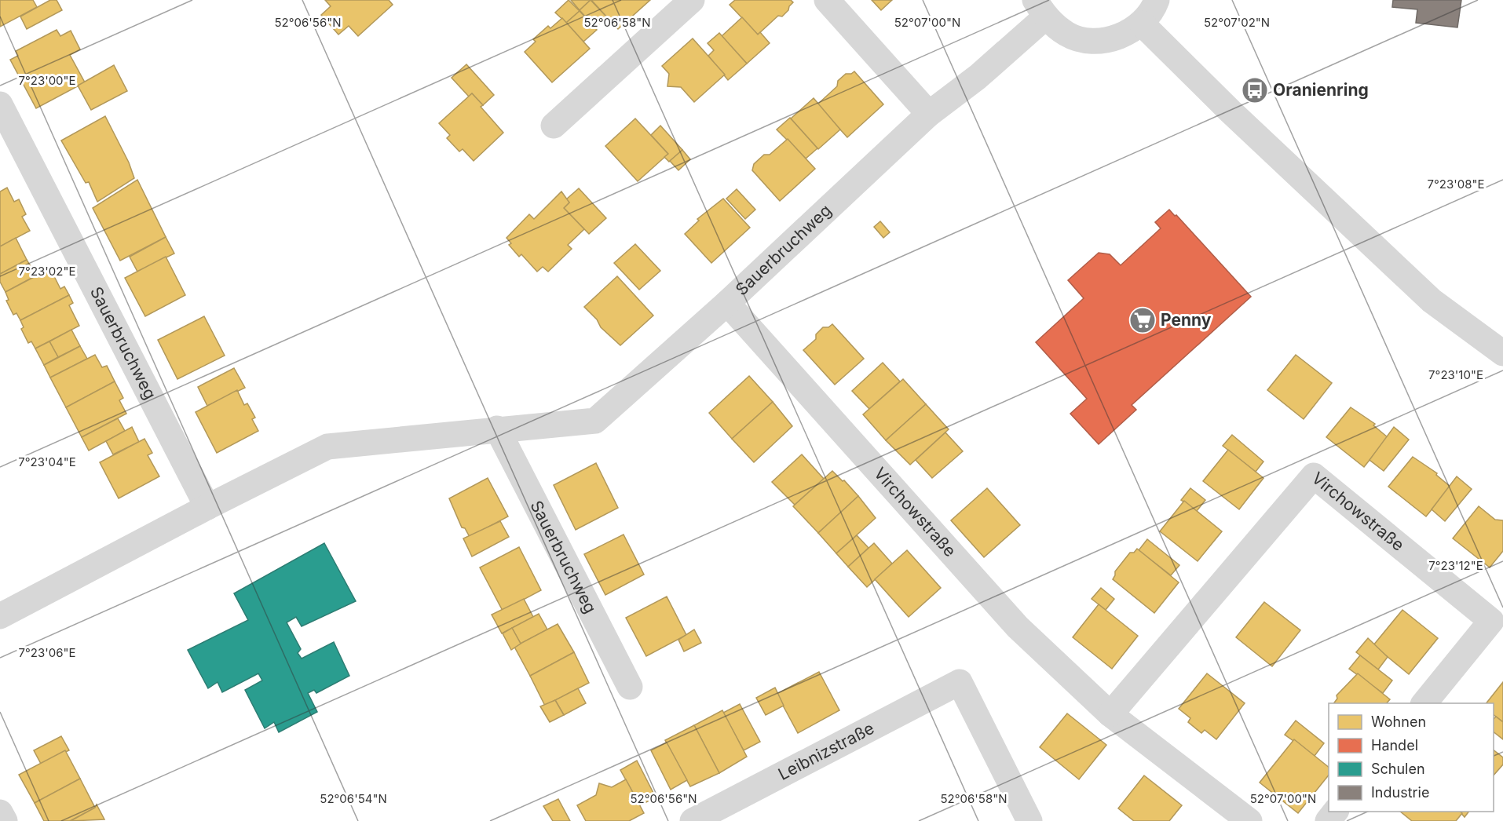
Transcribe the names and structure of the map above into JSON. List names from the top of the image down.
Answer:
{
  "streets": {
    "street": ["Sauerbruchweg", "Virchowstraße", "Leibnizstraße"]
  },
  "crossings": [
    ["Sauerbruchweg", "Virchowstraße"]
  ],
  "places": {
    "bus stop": ["Oranienring"],
    "supermarket": ["Penny"]
  },
  "legend": [
    "Wohnen",
    "Handel",
    "Schulen",
    "Industrie"
  ],
  "coordinates": [
    "52°06'56\"N",
    "52°06'58\"N",
    "52°07'00\"N",
    "52°07'02\"N",
    "7°23'00\"E",
    "7°23'08\"E",
    "7°23'02\"E",
    "7°23'10\"E",
    "7°23'04\"E",
    "7°23'12\"E",
    "7°23'06\"E",
    "52°06'54\"N"
  ]
}
